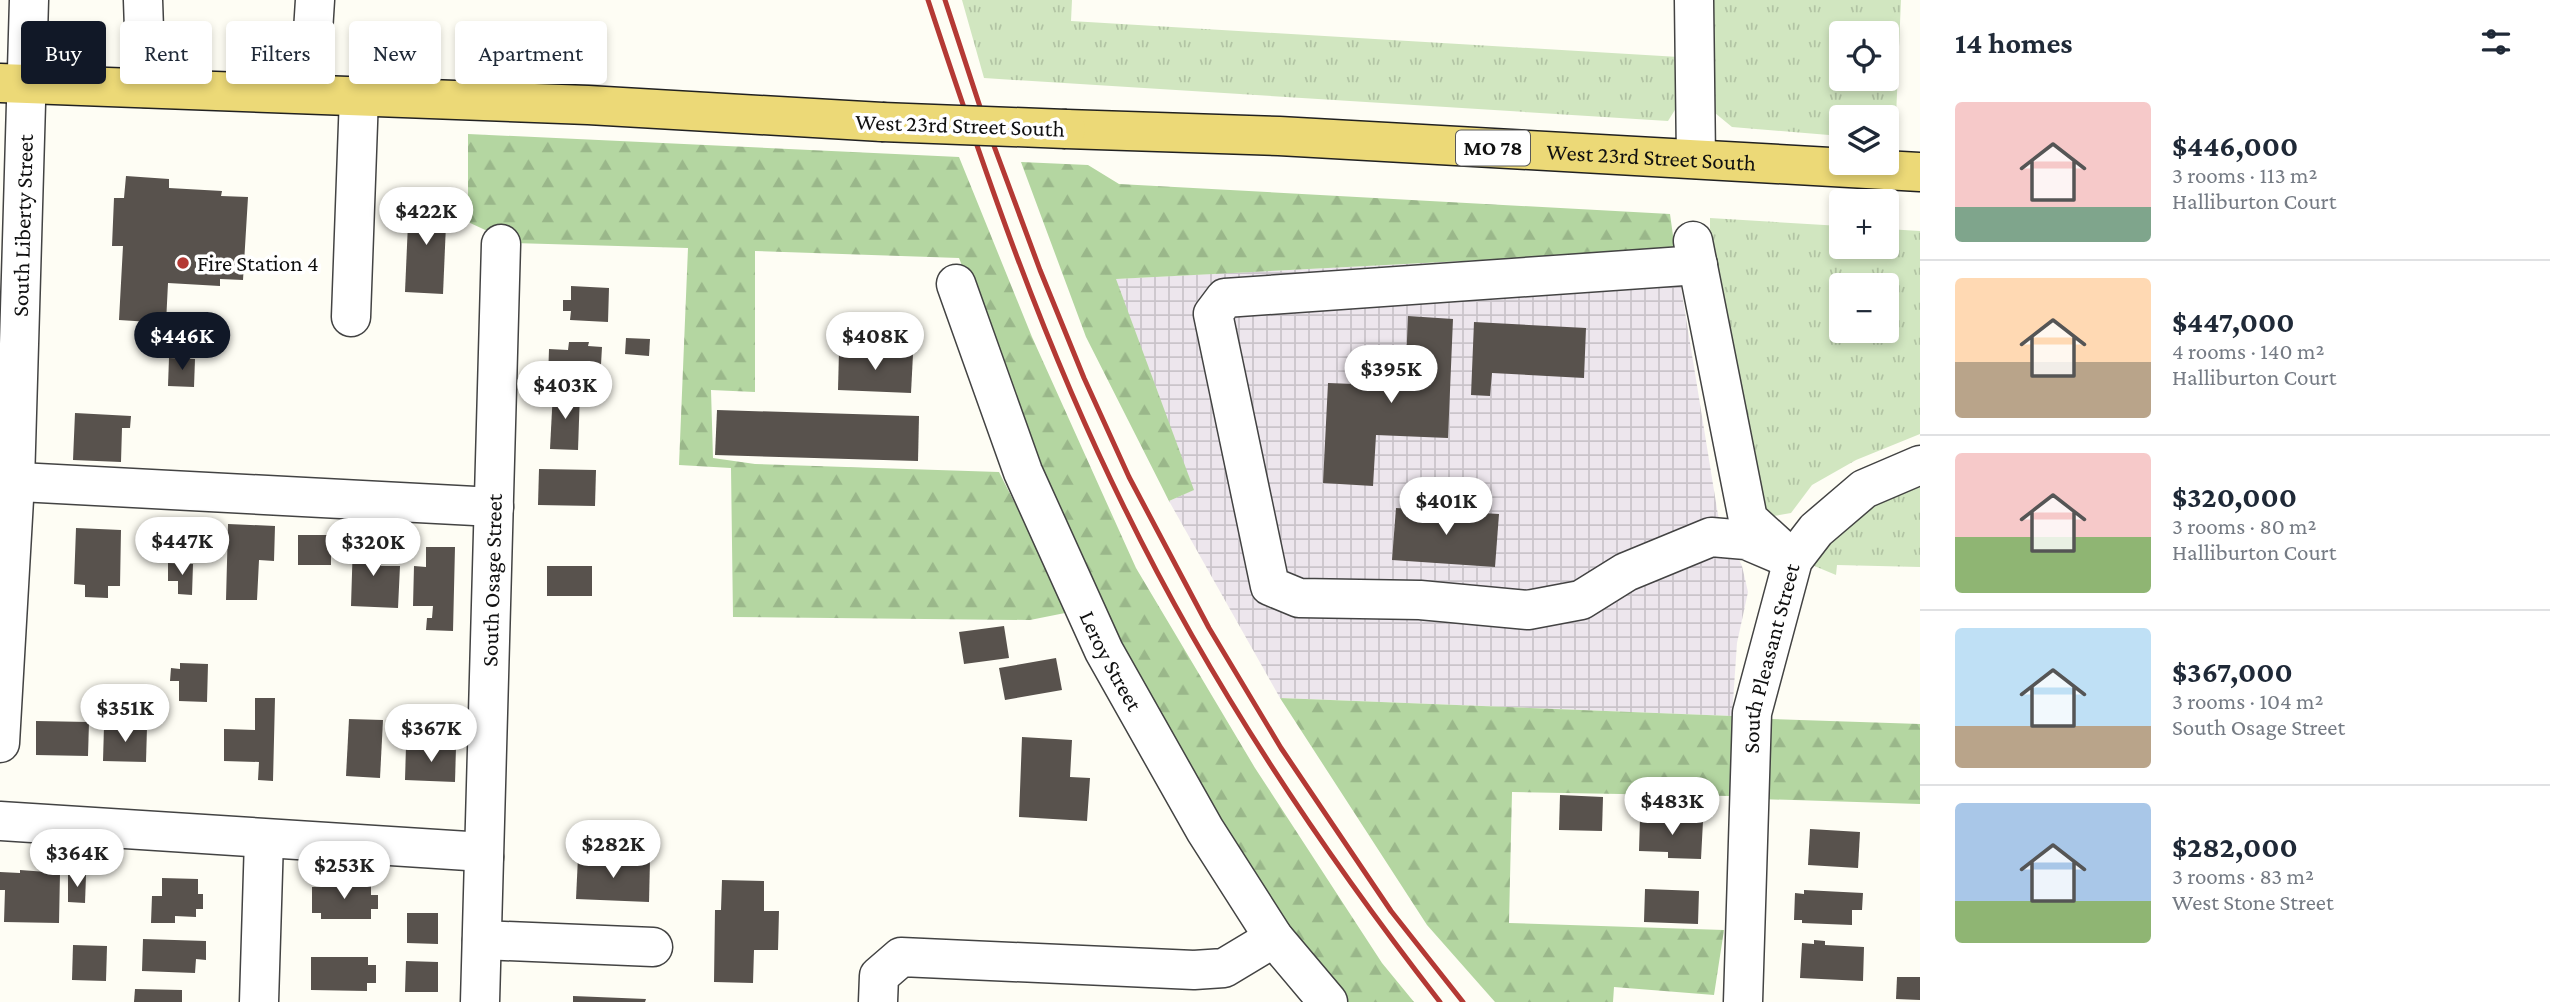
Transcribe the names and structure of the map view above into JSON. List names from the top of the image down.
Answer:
{
  "streets": {
    "main road": ["West 23rd Street South", "MO 78"],
    "street": [
      "South Liberty Street",
      "South Osage Street",
      "Leroy Street",
      "South Pleasant Street"
    ]
  },
  "crossings": [
    ["West 23rd Street South", "South Liberty Street"]
  ],
  "places": ["Fire Station 4"],
  "page": {
    "heading": "14 homes",
    "map_buttons": ["+", "−"],
    "chip": [
      "Buy",
      "Rent",
      "Filters",
      "New",
      "Apartment"
    ],
    "list": [
      {
        "name": "$446,000",
        "note": "3 rooms · 113 m² · Halliburton Court"
      },
      {
        "name": "$447,000",
        "note": "4 rooms · 140 m² · Halliburton Court"
      },
      {
        "name": "$320,000",
        "note": "3 rooms · 80 m² · Halliburton Court"
      },
      {
        "name": "$367,000",
        "note": "3 rooms · 104 m² · South Osage Street"
      },
      {
        "name": "$282,000",
        "note": "3 rooms · 83 m² · West Stone Street"
      }
    ],
    "price": [
      "$422K",
      "$446K",
      "$408K",
      "$395K",
      "$403K",
      "$401K",
      "$447K",
      "$320K",
      "$351K",
      "$367K",
      "$483K",
      "$282K",
      "$364K",
      "$253K"
    ]
  }
}
